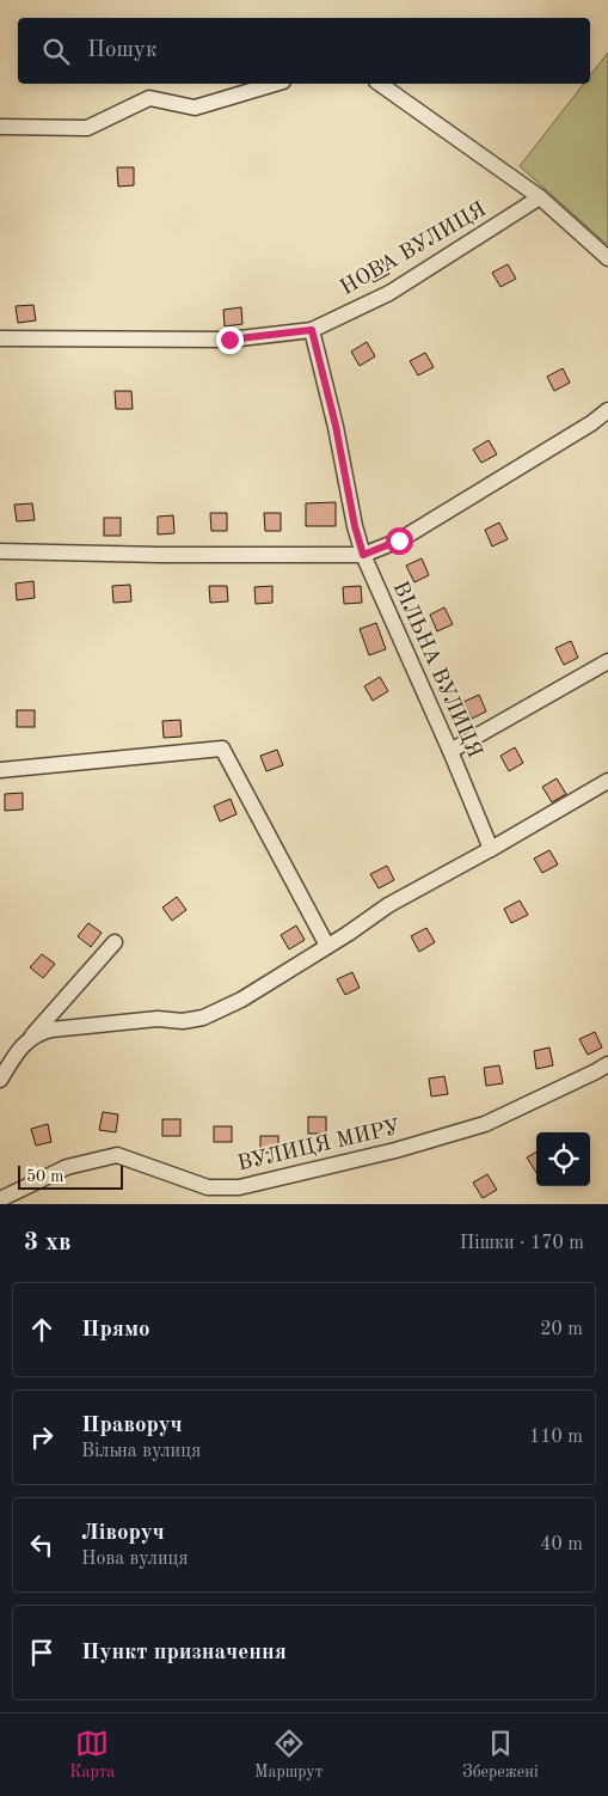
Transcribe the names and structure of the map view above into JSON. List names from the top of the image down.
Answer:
{
  "streets": {
    "street": ["НОВА ВУЛИЦЯ", "ВІЛЬНА ВУЛИЦЯ", "ВУЛИЦЯ МИРУ"]
  },
  "crossings": [
    ["НОВА ВУЛИЦЯ", "ВІЛЬНА ВУЛИЦЯ"]
  ],
  "scale_bar": "50 m",
  "page": {
    "search": "Пошук",
    "scale": "50 m",
    "heading": ["3 хв", "Пішки · 170 m"],
    "list": [
      ["Прямо", "20 m"],
      ["Праворуч", "Вільна вулиця", "110 m"],
      ["Ліворуч", "Нова вулиця", "40 m"],
      "Пункт призначення"
    ],
    "nav": ["Карта", "Маршрут", "Збережені"]
  }
}
